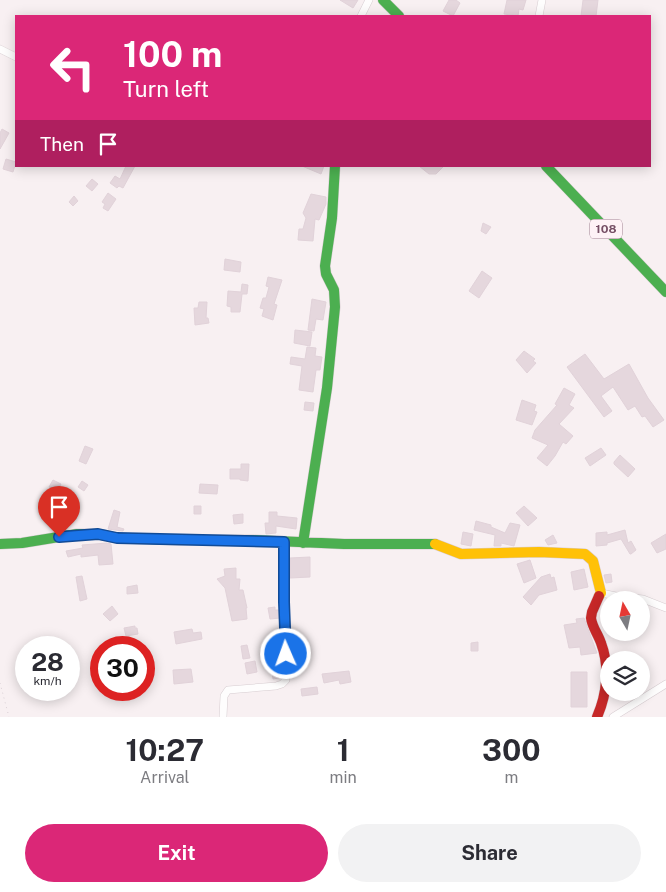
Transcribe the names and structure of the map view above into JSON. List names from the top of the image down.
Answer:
{
  "streets": {
    "street": ["108"]
  },
  "north": "top",
  "page": {
    "turn": ["100 m", "Turn left"],
    "then": "Then",
    "speed": "28 km/h",
    "limit": "30",
    "eta": [
      "10:27",
      "Arrival",
      "1",
      "min",
      "300",
      "m"
    ],
    "buttons": ["Exit", "Share"]
  }
}
